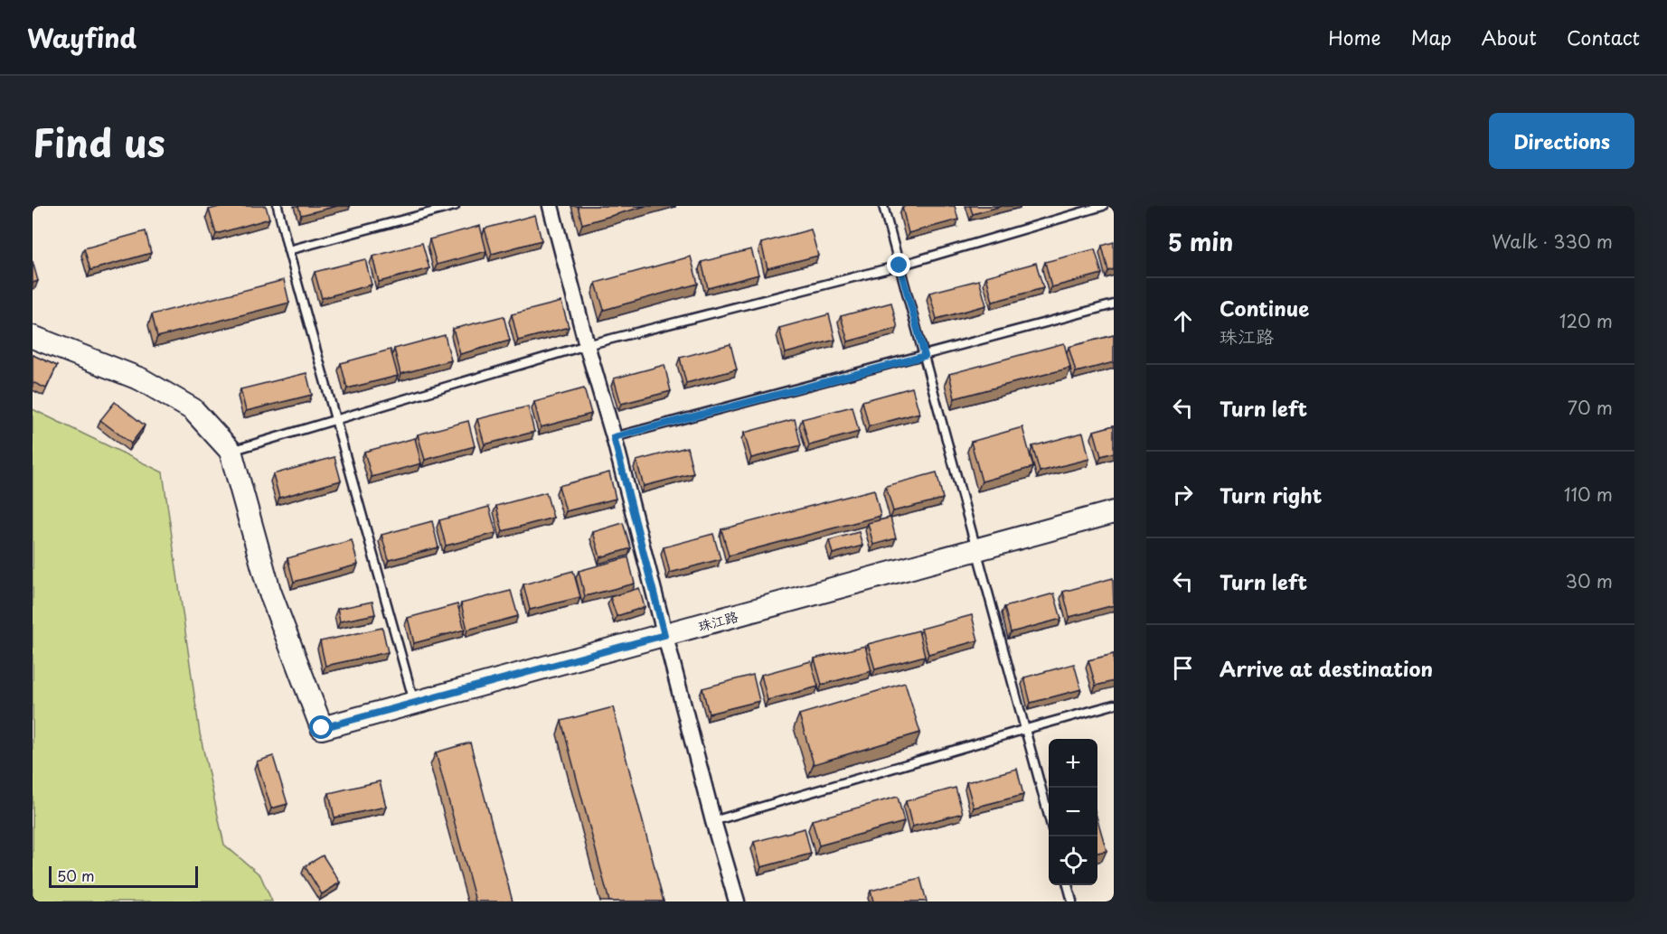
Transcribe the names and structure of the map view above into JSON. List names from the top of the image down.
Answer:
{
  "streets": {
    "street": ["珠江路"]
  },
  "scale_bar": "50 m",
  "page": {
    "header": "Wayfind",
    "nav": [
      "Home",
      "Map",
      "About",
      "Contact"
    ],
    "title": "Find us",
    "buttons": "Directions",
    "heading": ["5 min", "Walk · 330 m"],
    "list": [
      ["Continue", "珠江路", "120 m"],
      ["Turn left", "70 m"],
      ["Turn right", "110 m"],
      ["Turn left", "30 m"],
      "Arrive at destination"
    ],
    "map_buttons": ["+", "−"],
    "scale": "50 m"
  }
}
